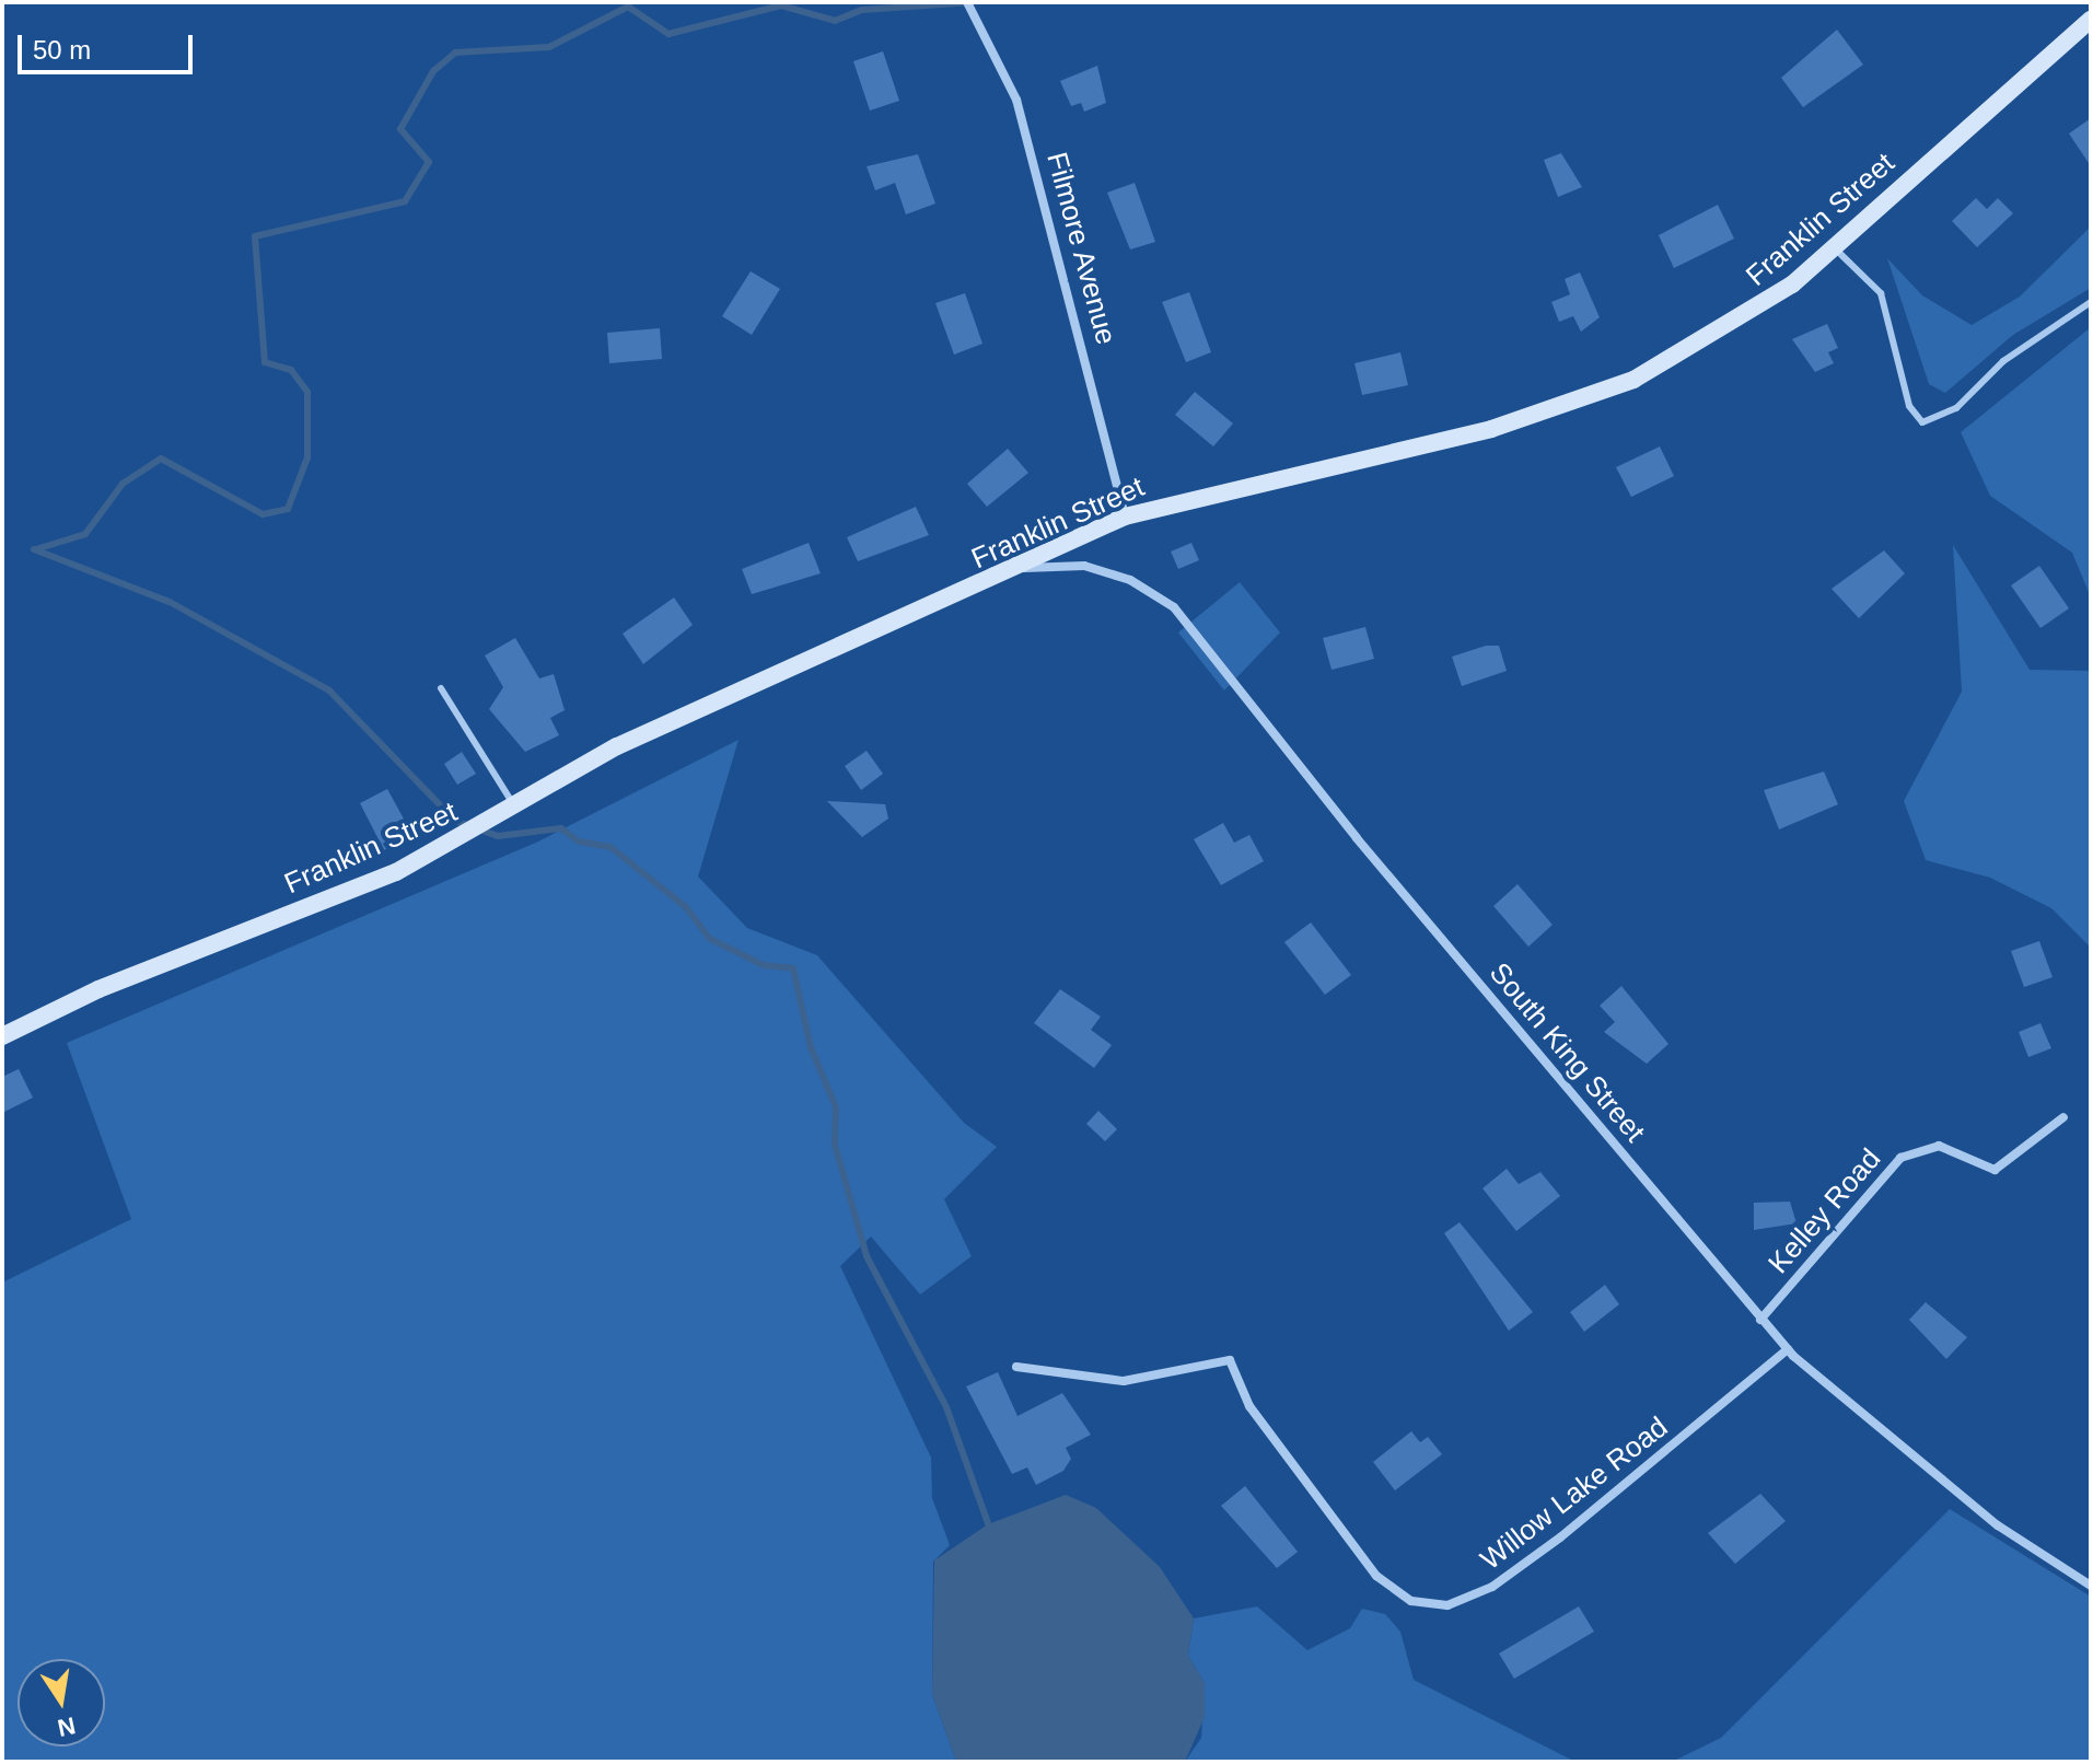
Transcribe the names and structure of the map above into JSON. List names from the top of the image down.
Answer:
{
  "streets": {
    "main road": ["Franklin Street"],
    "street": [
      "Filmore Avenue",
      "South King Street",
      "Kelley Road",
      "Willow Lake Road"
    ]
  },
  "crossings": [
    ["Franklin Street", "Filmore Avenue"],
    ["Franklin Street", "South King Street"],
    ["South King Street", "Kelley Road"],
    ["South King Street", "Willow Lake Road"]
  ],
  "scale_bar": "50 m",
  "north": "bottom"
}
